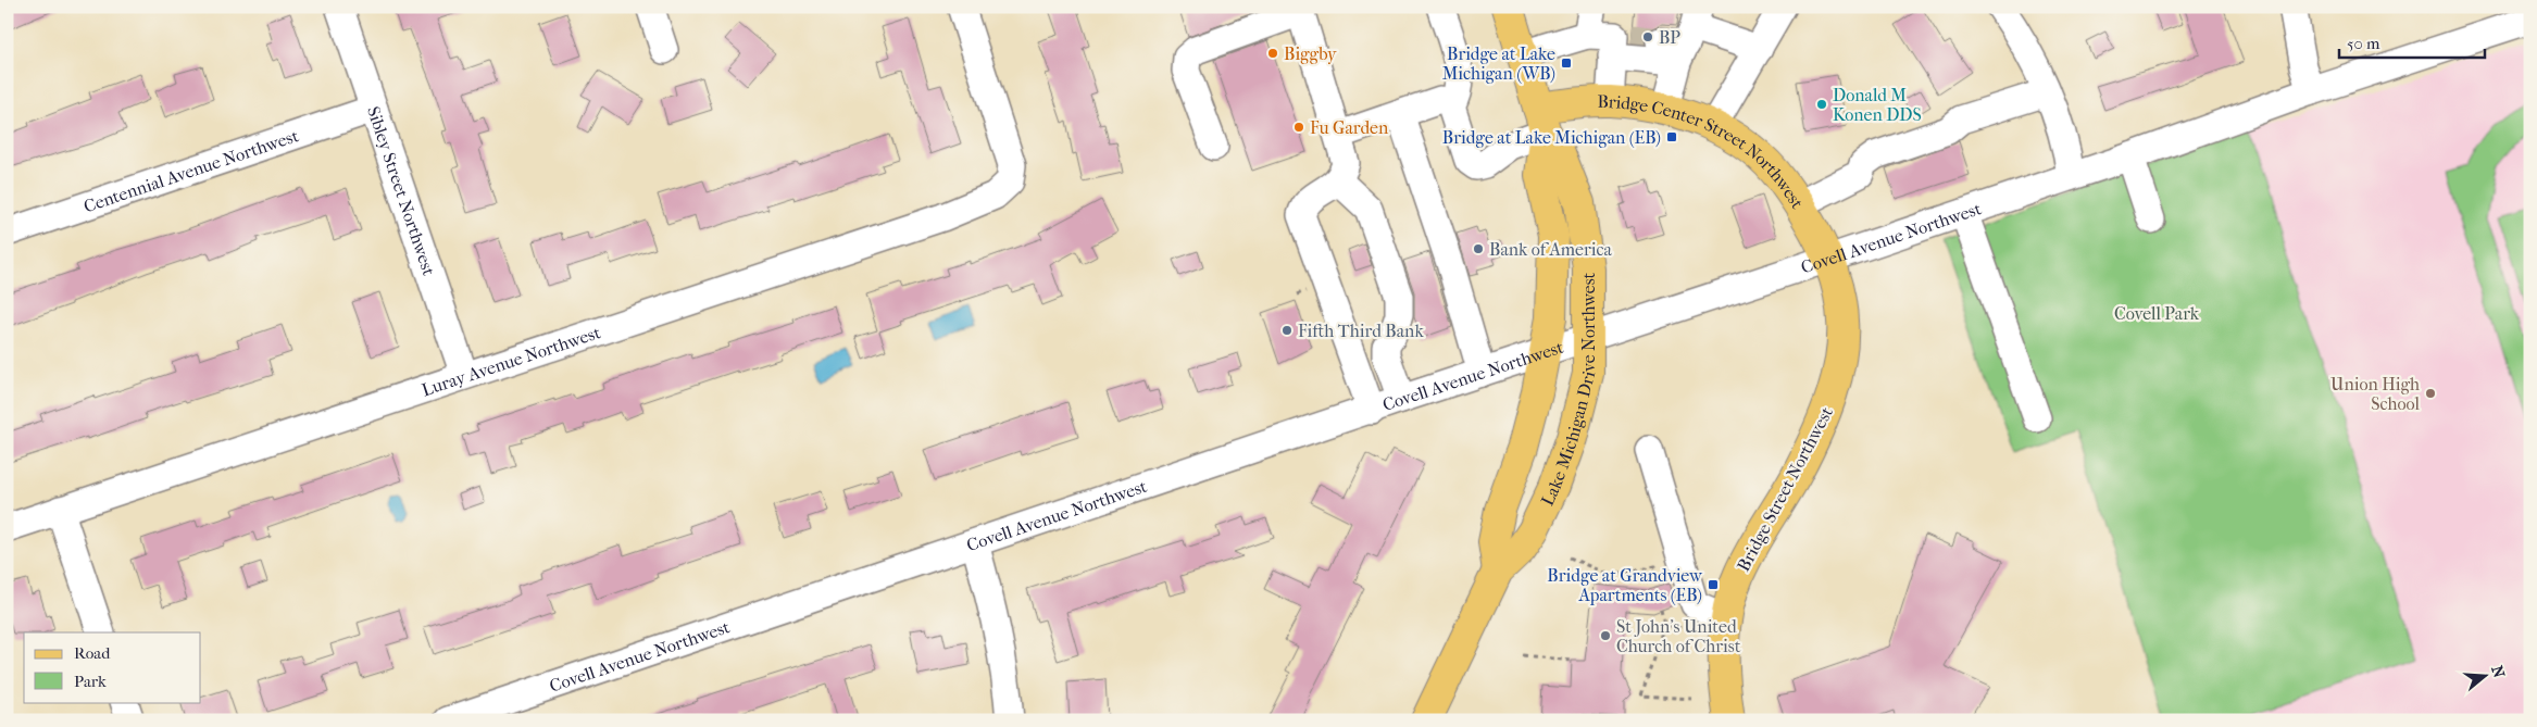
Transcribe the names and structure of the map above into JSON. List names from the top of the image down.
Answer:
{
  "streets": {
    "main road": ["Bridge Center Street Northwest", "Lake Michigan Drive Northwest", "Bridge Street Northwest"],
    "street": [
      "Centennial Avenue Northwest",
      "Sibley Street Northwest",
      "Covell Avenue Northwest",
      "Luray Avenue Northwest"
    ]
  },
  "crossings": [
    ["Bridge Center Street Northwest", "Covell Avenue Northwest"],
    ["Bridge Center Street Northwest", "Lake Michigan Drive Northwest"],
    ["Bridge Center Street Northwest", "Bridge Street Northwest"],
    ["Centennial Avenue Northwest", "Sibley Street Northwest"],
    ["Sibley Street Northwest", "Luray Avenue Northwest"],
    ["Covell Avenue Northwest", "Lake Michigan Drive Northwest"],
    ["Covell Avenue Northwest", "Bridge Street Northwest"]
  ],
  "parks": ["Covell Park"],
  "places": {
    "other": [
      "BP",
      "Biggby",
      "Donald M Konen DDS",
      "Fu Garden",
      "Bank of America",
      "Fifth Third Bank",
      "Union High School",
      "St John's United Church of Christ"
    ],
    "transit": ["Bridge at Lake Michigan (WB)", "Bridge at Lake Michigan (EB)", "Bridge at Grandview Apartments (EB)"]
  },
  "legend": ["Road", "Park"],
  "scale_bar": "50 m",
  "north": "right"
}
